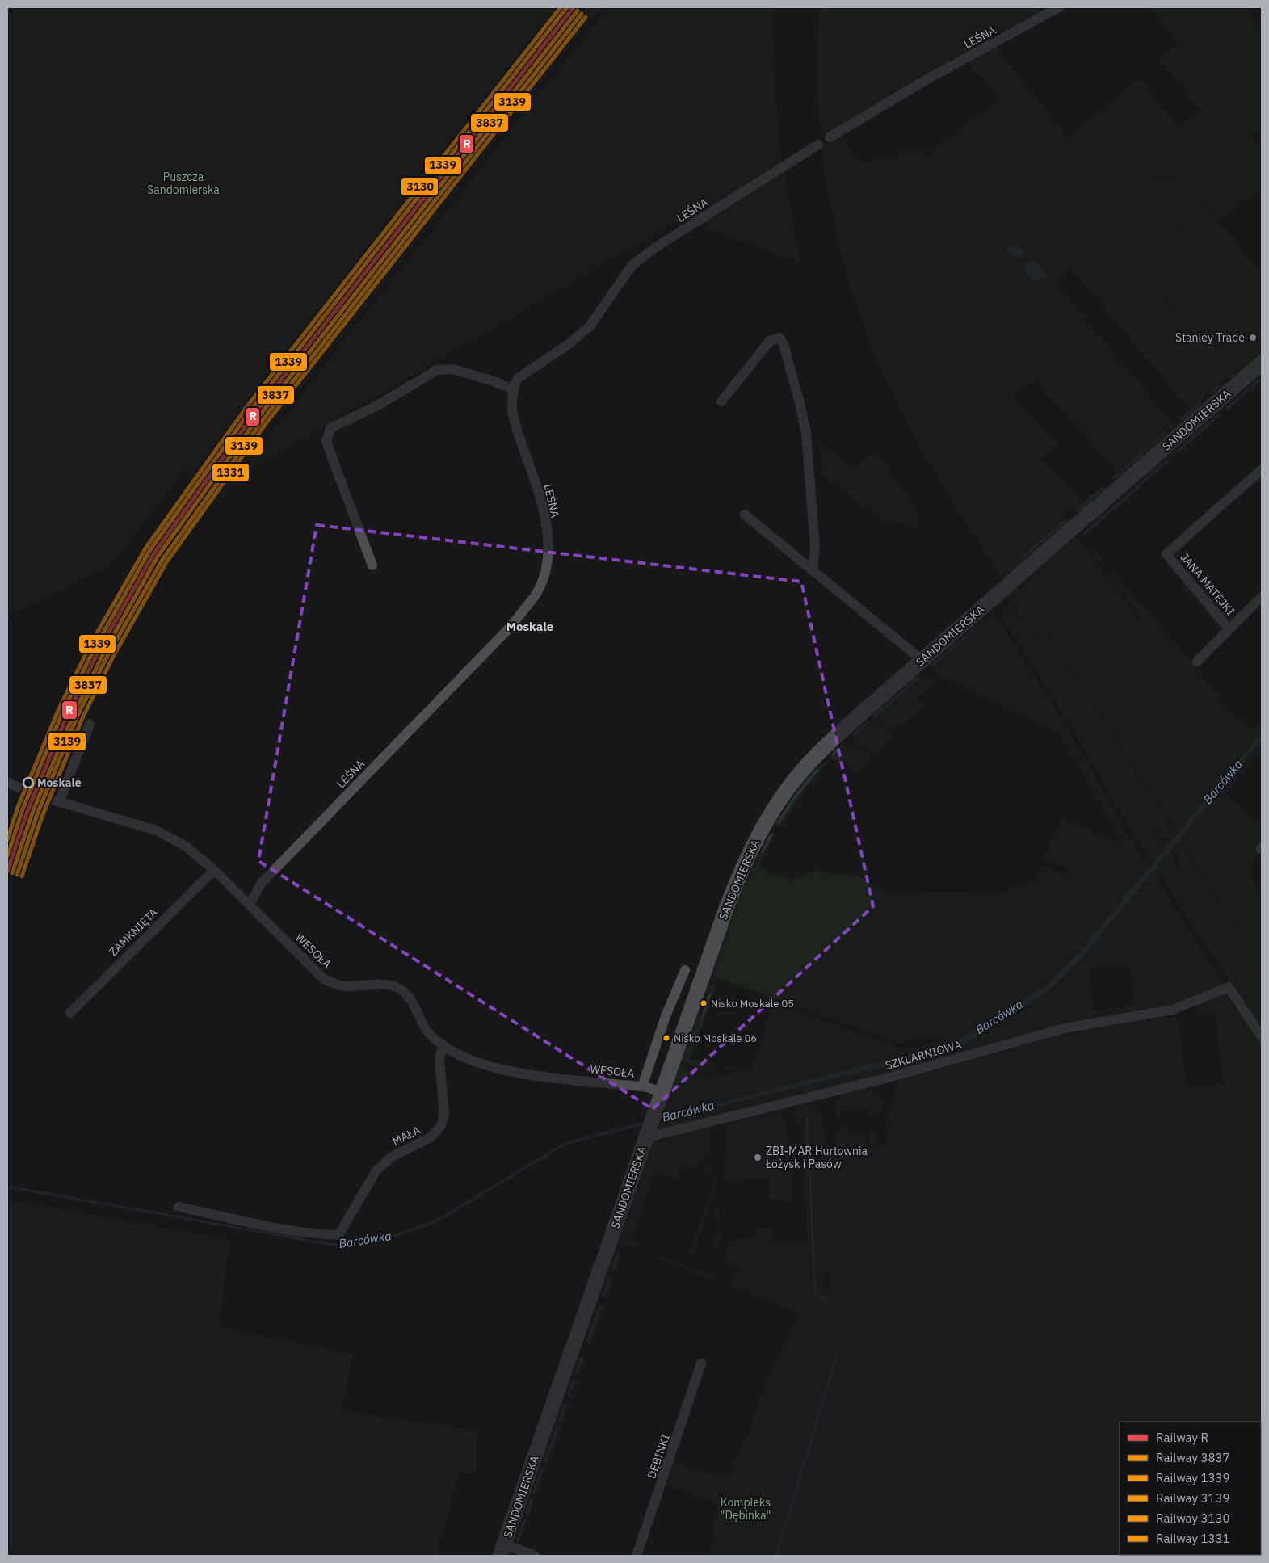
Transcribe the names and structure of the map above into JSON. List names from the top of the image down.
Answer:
{
  "streets": {
    "main road": ["SANDOMIERSKA"],
    "street": [
      "LEŚNA",
      "JANA MATEJKI",
      "ZAMKNIĘTA",
      "WESOŁA",
      "SZKLARNIOWA",
      "MAŁA",
      "DĘBINKI"
    ]
  },
  "crossings": [
    ["LEŚNA", "WESOŁA"],
    ["SANDOMIERSKA", "WESOŁA"],
    ["SANDOMIERSKA", "SZKLARNIOWA"],
    ["ZAMKNIĘTA", "WESOŁA"],
    ["WESOŁA", "MAŁA"]
  ],
  "districts": ["Moskale"],
  "water": ["Barcówka"],
  "parks": ["Puszcza Sandomierska", "Kompleks \"Dębinka\""],
  "places": [
    "Stanley Trade",
    "Moskale",
    "Nisko Moskale 05",
    "Nisko Moskale 06",
    "ZBI-MAR Hurtownia Łożysk i Pasów"
  ],
  "lines": [
    "rail line R",
    "rail line 1339",
    "rail line 3130",
    "rail line 3837",
    "rail line 3139",
    "rail line 1331"
  ],
  "legend": [
    "Railway R",
    "Railway 3837",
    "Railway 1339",
    "Railway 3139",
    "Railway 3130",
    "Railway 1331"
  ]
}
